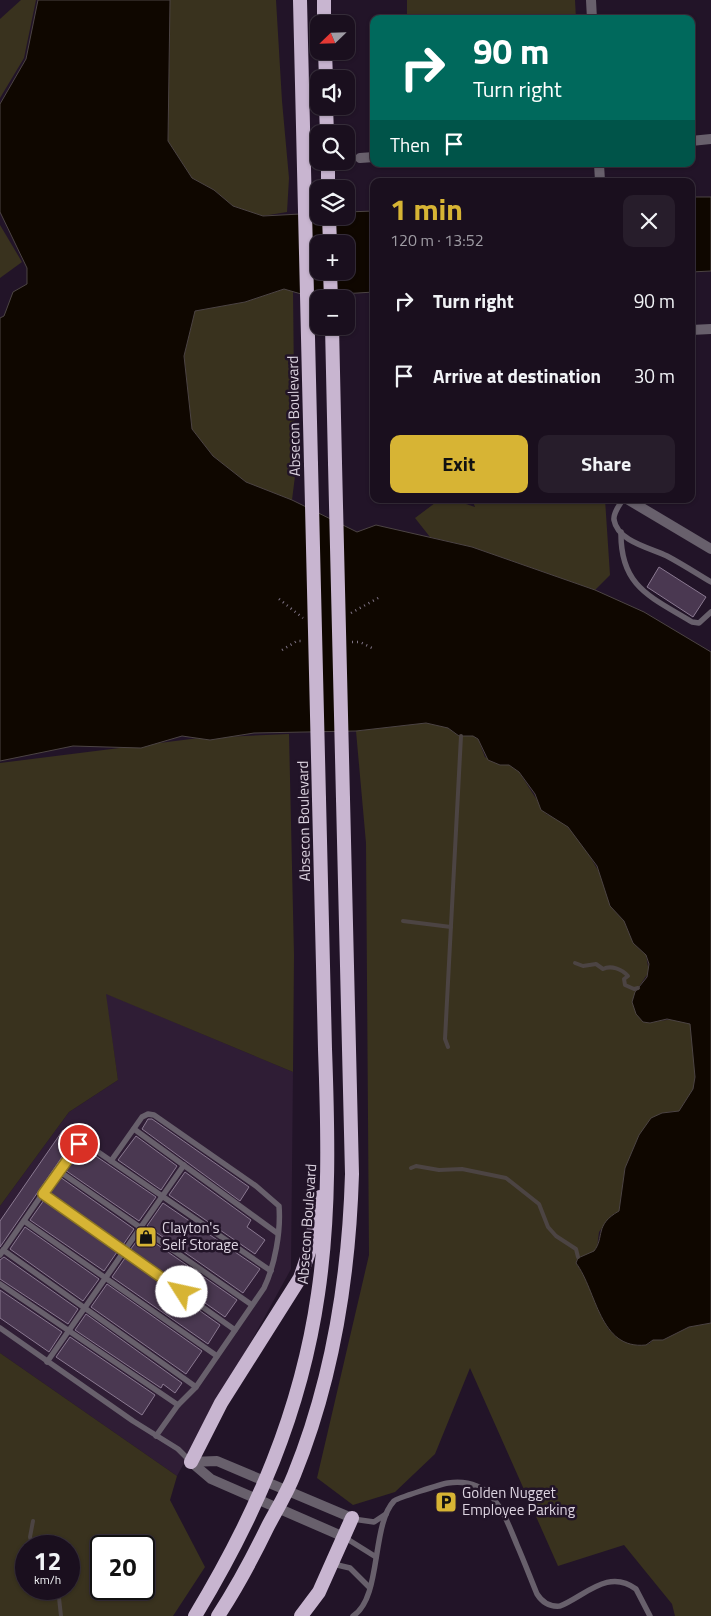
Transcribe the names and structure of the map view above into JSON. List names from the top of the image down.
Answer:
{
  "streets": {
    "highway": ["Absecon Boulevard"]
  },
  "places": {
    "shop": ["Clayton's Self Storage"],
    "parking": ["Golden Nugget Employee Parking"]
  },
  "north": "bottom left",
  "page": {
    "map_buttons": ["+", "−"],
    "turn": ["90 m", "Turn right"],
    "then": "Then",
    "heading": ["1 min", "120 m · 13:52"],
    "list": [
      {
        "name": "Turn right",
        "value": "90 m"
      },
      {
        "name": "Arrive at destination",
        "value": "30 m"
      }
    ],
    "buttons": ["Exit", "Share"],
    "speed": "12 km/h",
    "limit": "20"
  }
}
